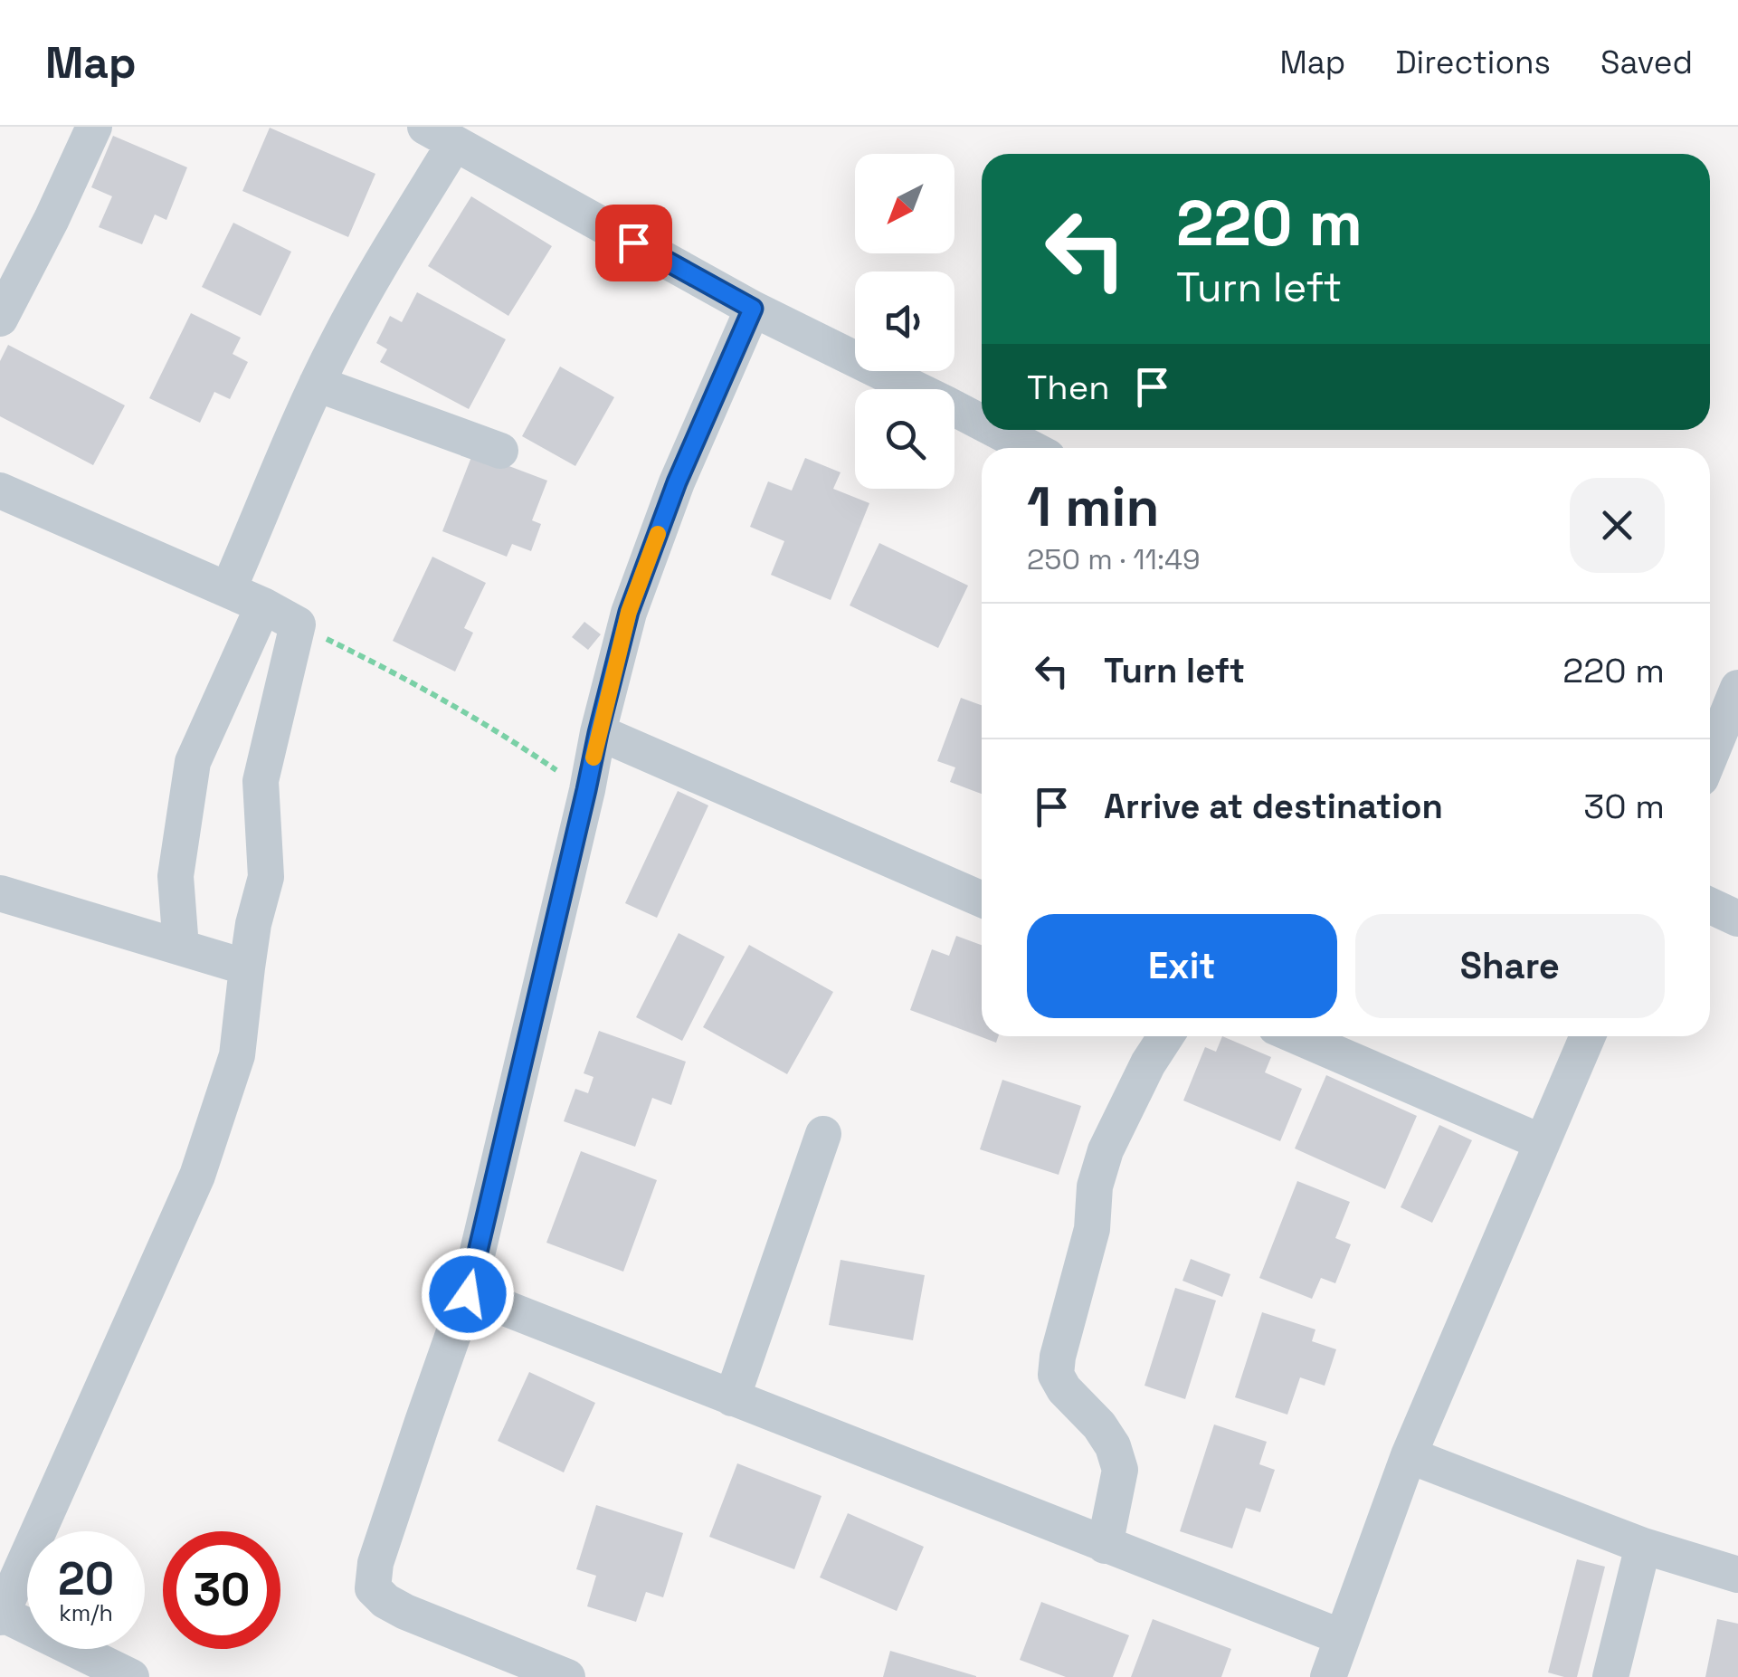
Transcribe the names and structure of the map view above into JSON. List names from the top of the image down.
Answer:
{
  "north": "bottom left",
  "page": {
    "header": "Map",
    "nav": ["Map", "Directions", "Saved"],
    "turn": ["220 m", "Turn left"],
    "then": "Then",
    "heading": ["1 min", "250 m · 11:49"],
    "list": [
      {
        "name": "Turn left",
        "value": "220 m"
      },
      {
        "name": "Arrive at destination",
        "value": "30 m"
      }
    ],
    "buttons": ["Exit", "Share"],
    "speed": "20 km/h",
    "limit": "30"
  }
}
